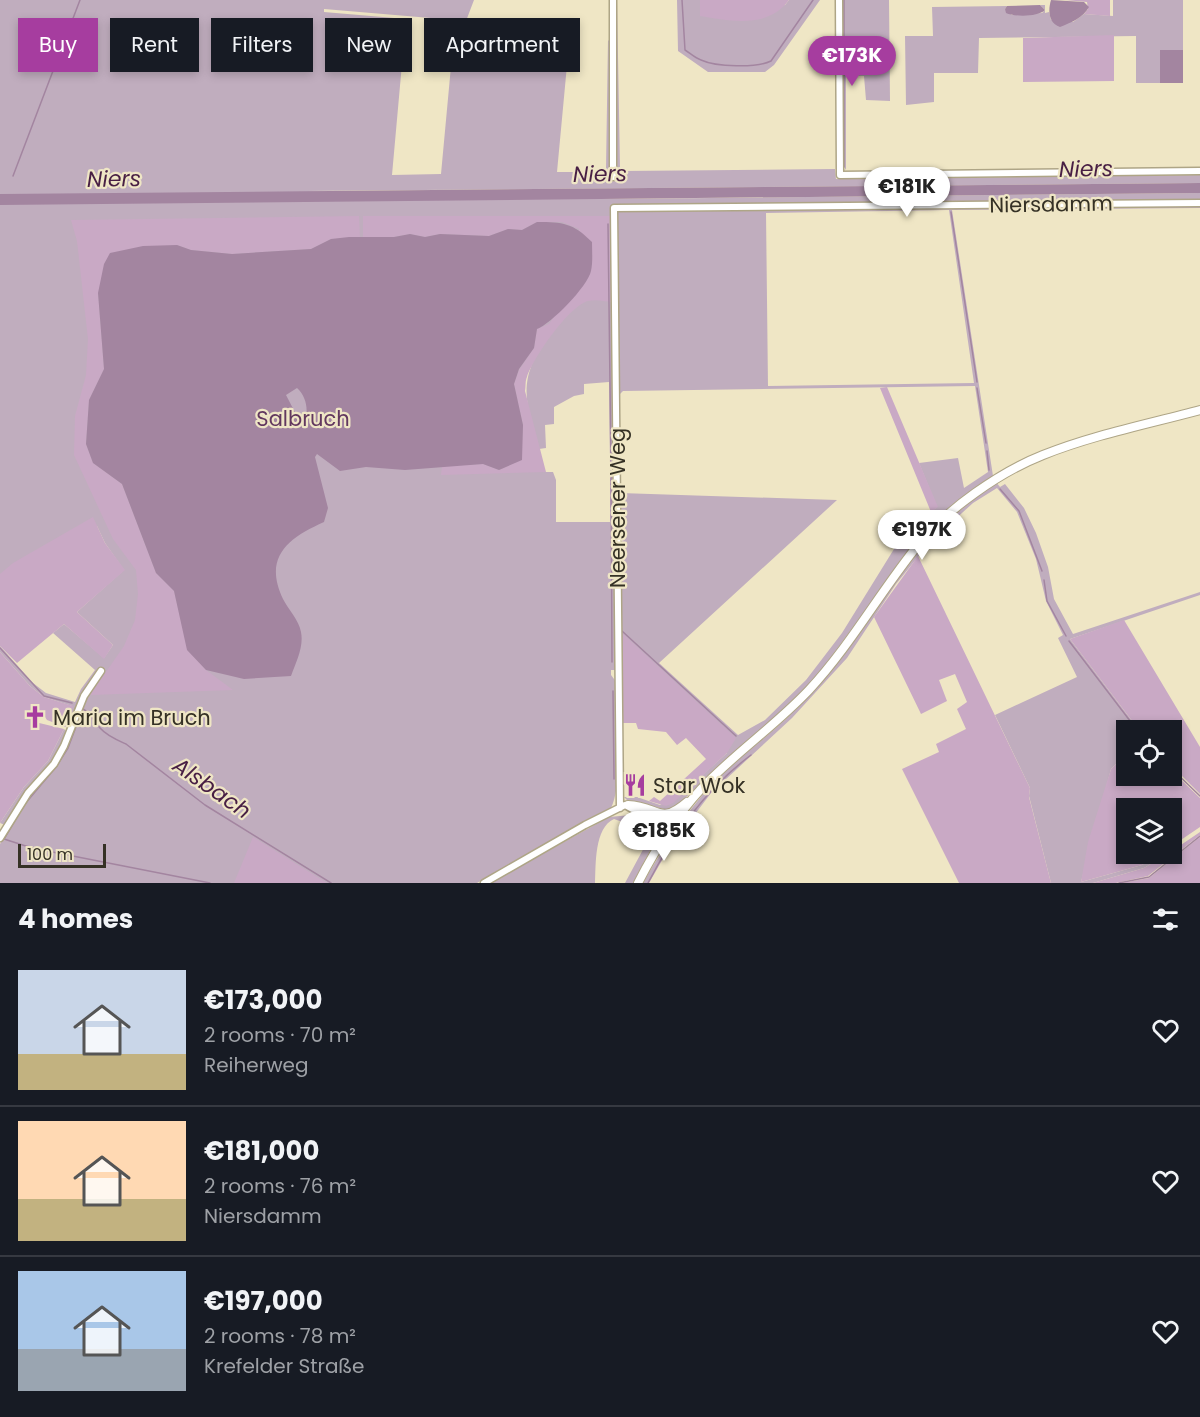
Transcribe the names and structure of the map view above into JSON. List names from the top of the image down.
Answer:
{
  "streets": {
    "street": ["Niersdamm", "Neersener Weg"]
  },
  "crossings": [
    ["Niersdamm", "Neersener Weg"]
  ],
  "water": ["Niers", "Alsbach"],
  "parks": ["Salbruch"],
  "places": {
    "church": ["Maria im Bruch"],
    "restaurant": ["Star Wok"]
  },
  "scale_bar": "100 m",
  "page": {
    "chip": [
      "Buy",
      "Rent",
      "Filters",
      "New",
      "Apartment"
    ],
    "price": [
      "€173K",
      "€181K",
      "€197K",
      "€185K"
    ],
    "scale": "100 m",
    "heading": "4 homes",
    "list": [
      {
        "name": "€173,000",
        "note": "2 rooms · 70 m² · Reiherweg"
      },
      {
        "name": "€181,000",
        "note": "2 rooms · 76 m² · Niersdamm"
      },
      {
        "name": "€197,000",
        "note": "2 rooms · 78 m² · Krefelder Straße"
      }
    ]
  }
}
